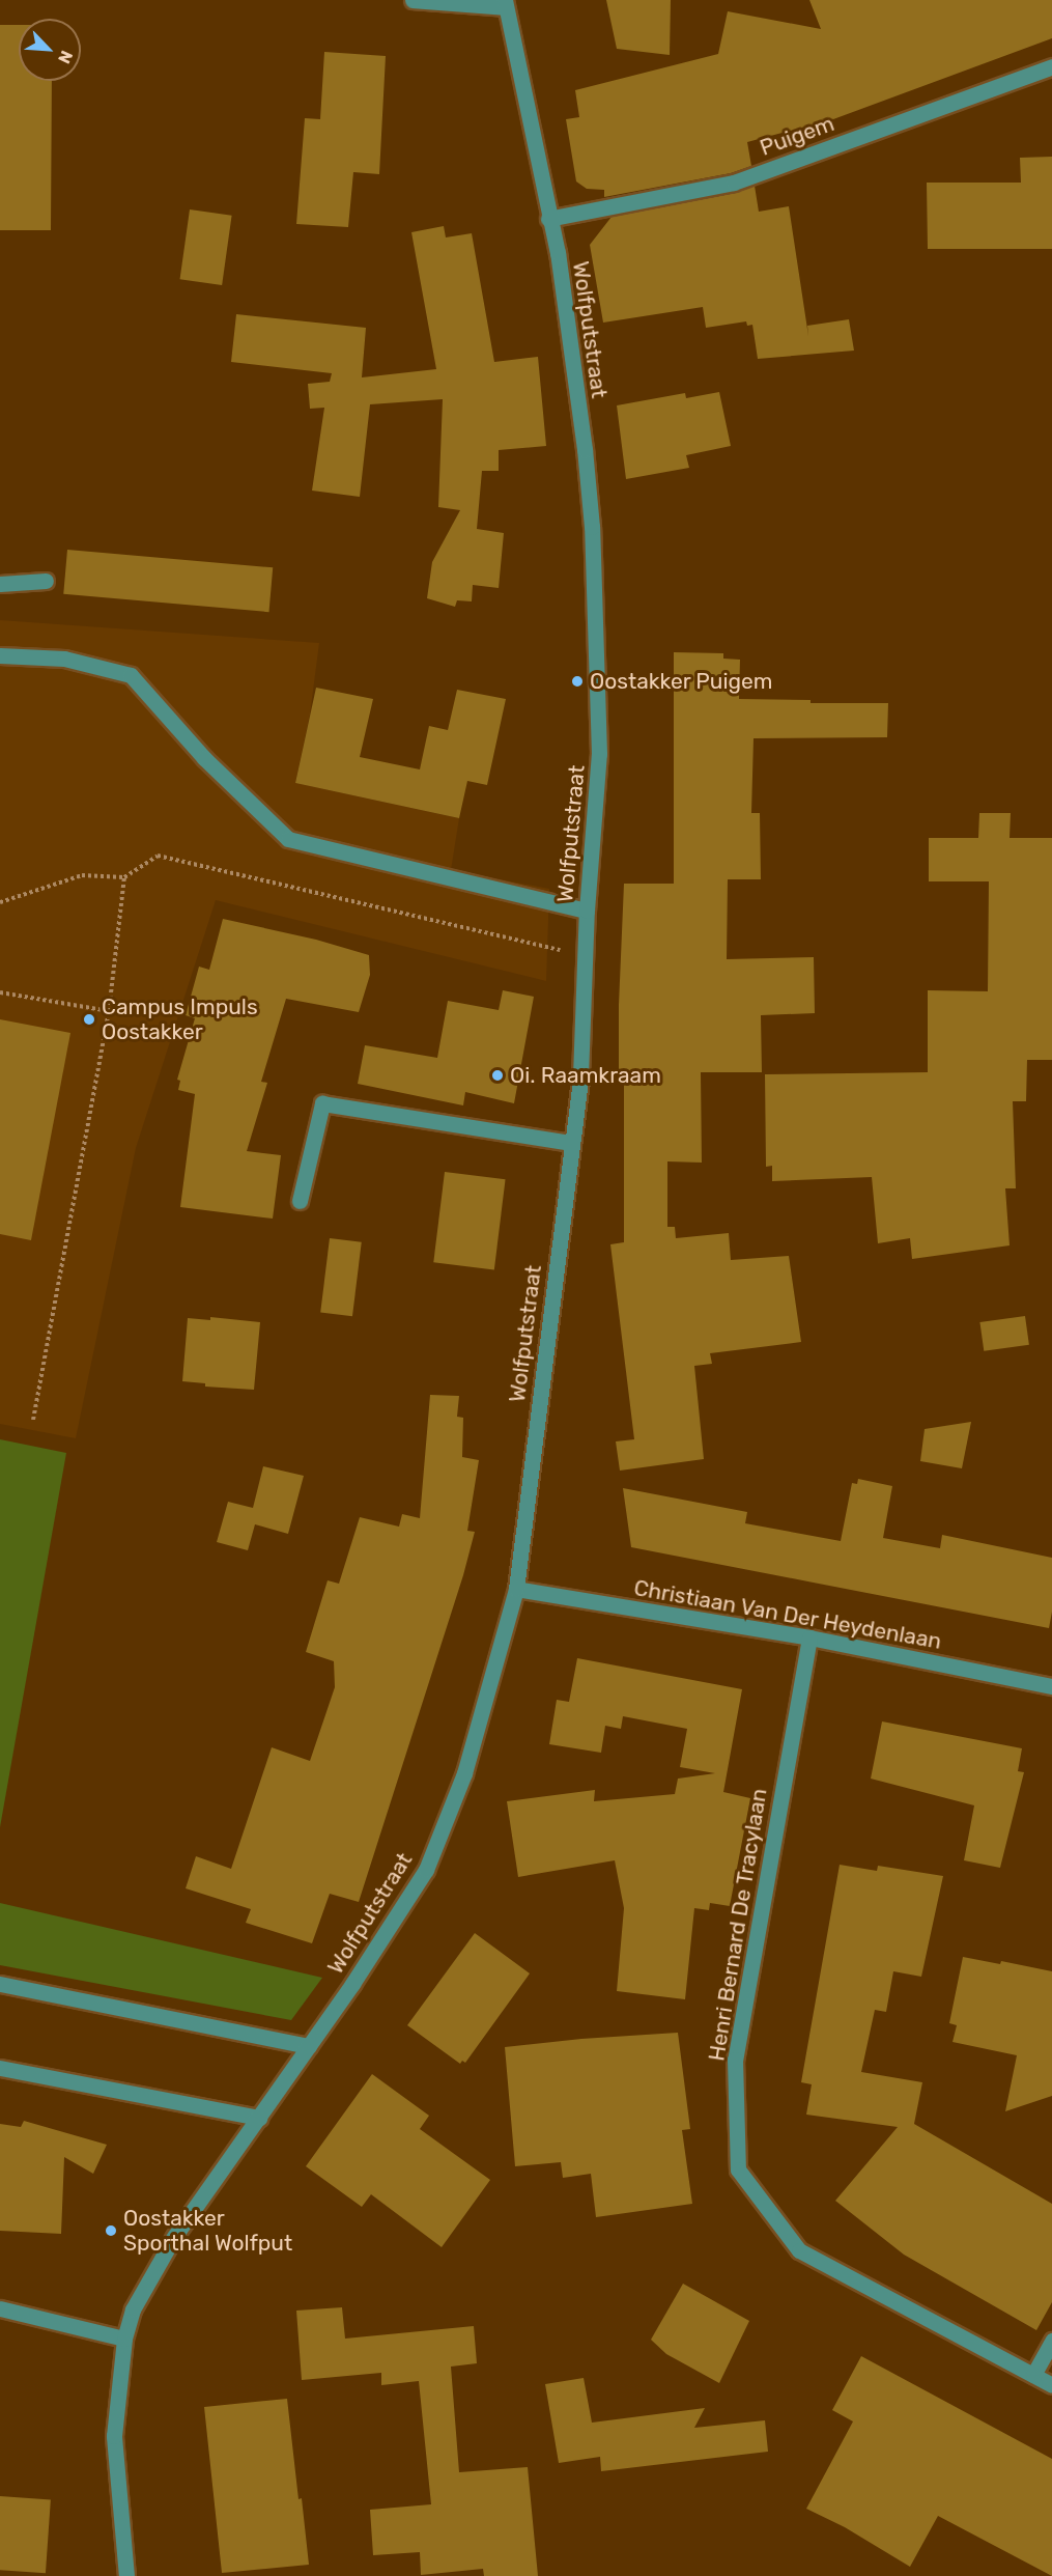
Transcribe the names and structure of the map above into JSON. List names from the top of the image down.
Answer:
{
  "streets": {
    "street": [
      "Puigem",
      "Wolfputstraat",
      "Christiaan Van Der Heydenlaan",
      "Henri Bernard De Tracylaan"
    ]
  },
  "crossings": [
    ["Puigem", "Wolfputstraat"],
    ["Wolfputstraat", "Christiaan Van Der Heydenlaan"],
    ["Christiaan Van Der Heydenlaan", "Henri Bernard De Tracylaan"]
  ],
  "places": [
    "Oostakker Puigem",
    "Campus Impuls Oostakker",
    "Oi. Raamkraam",
    "Oostakker Sporthal Wolfput"
  ],
  "north": "bottom right"
}
